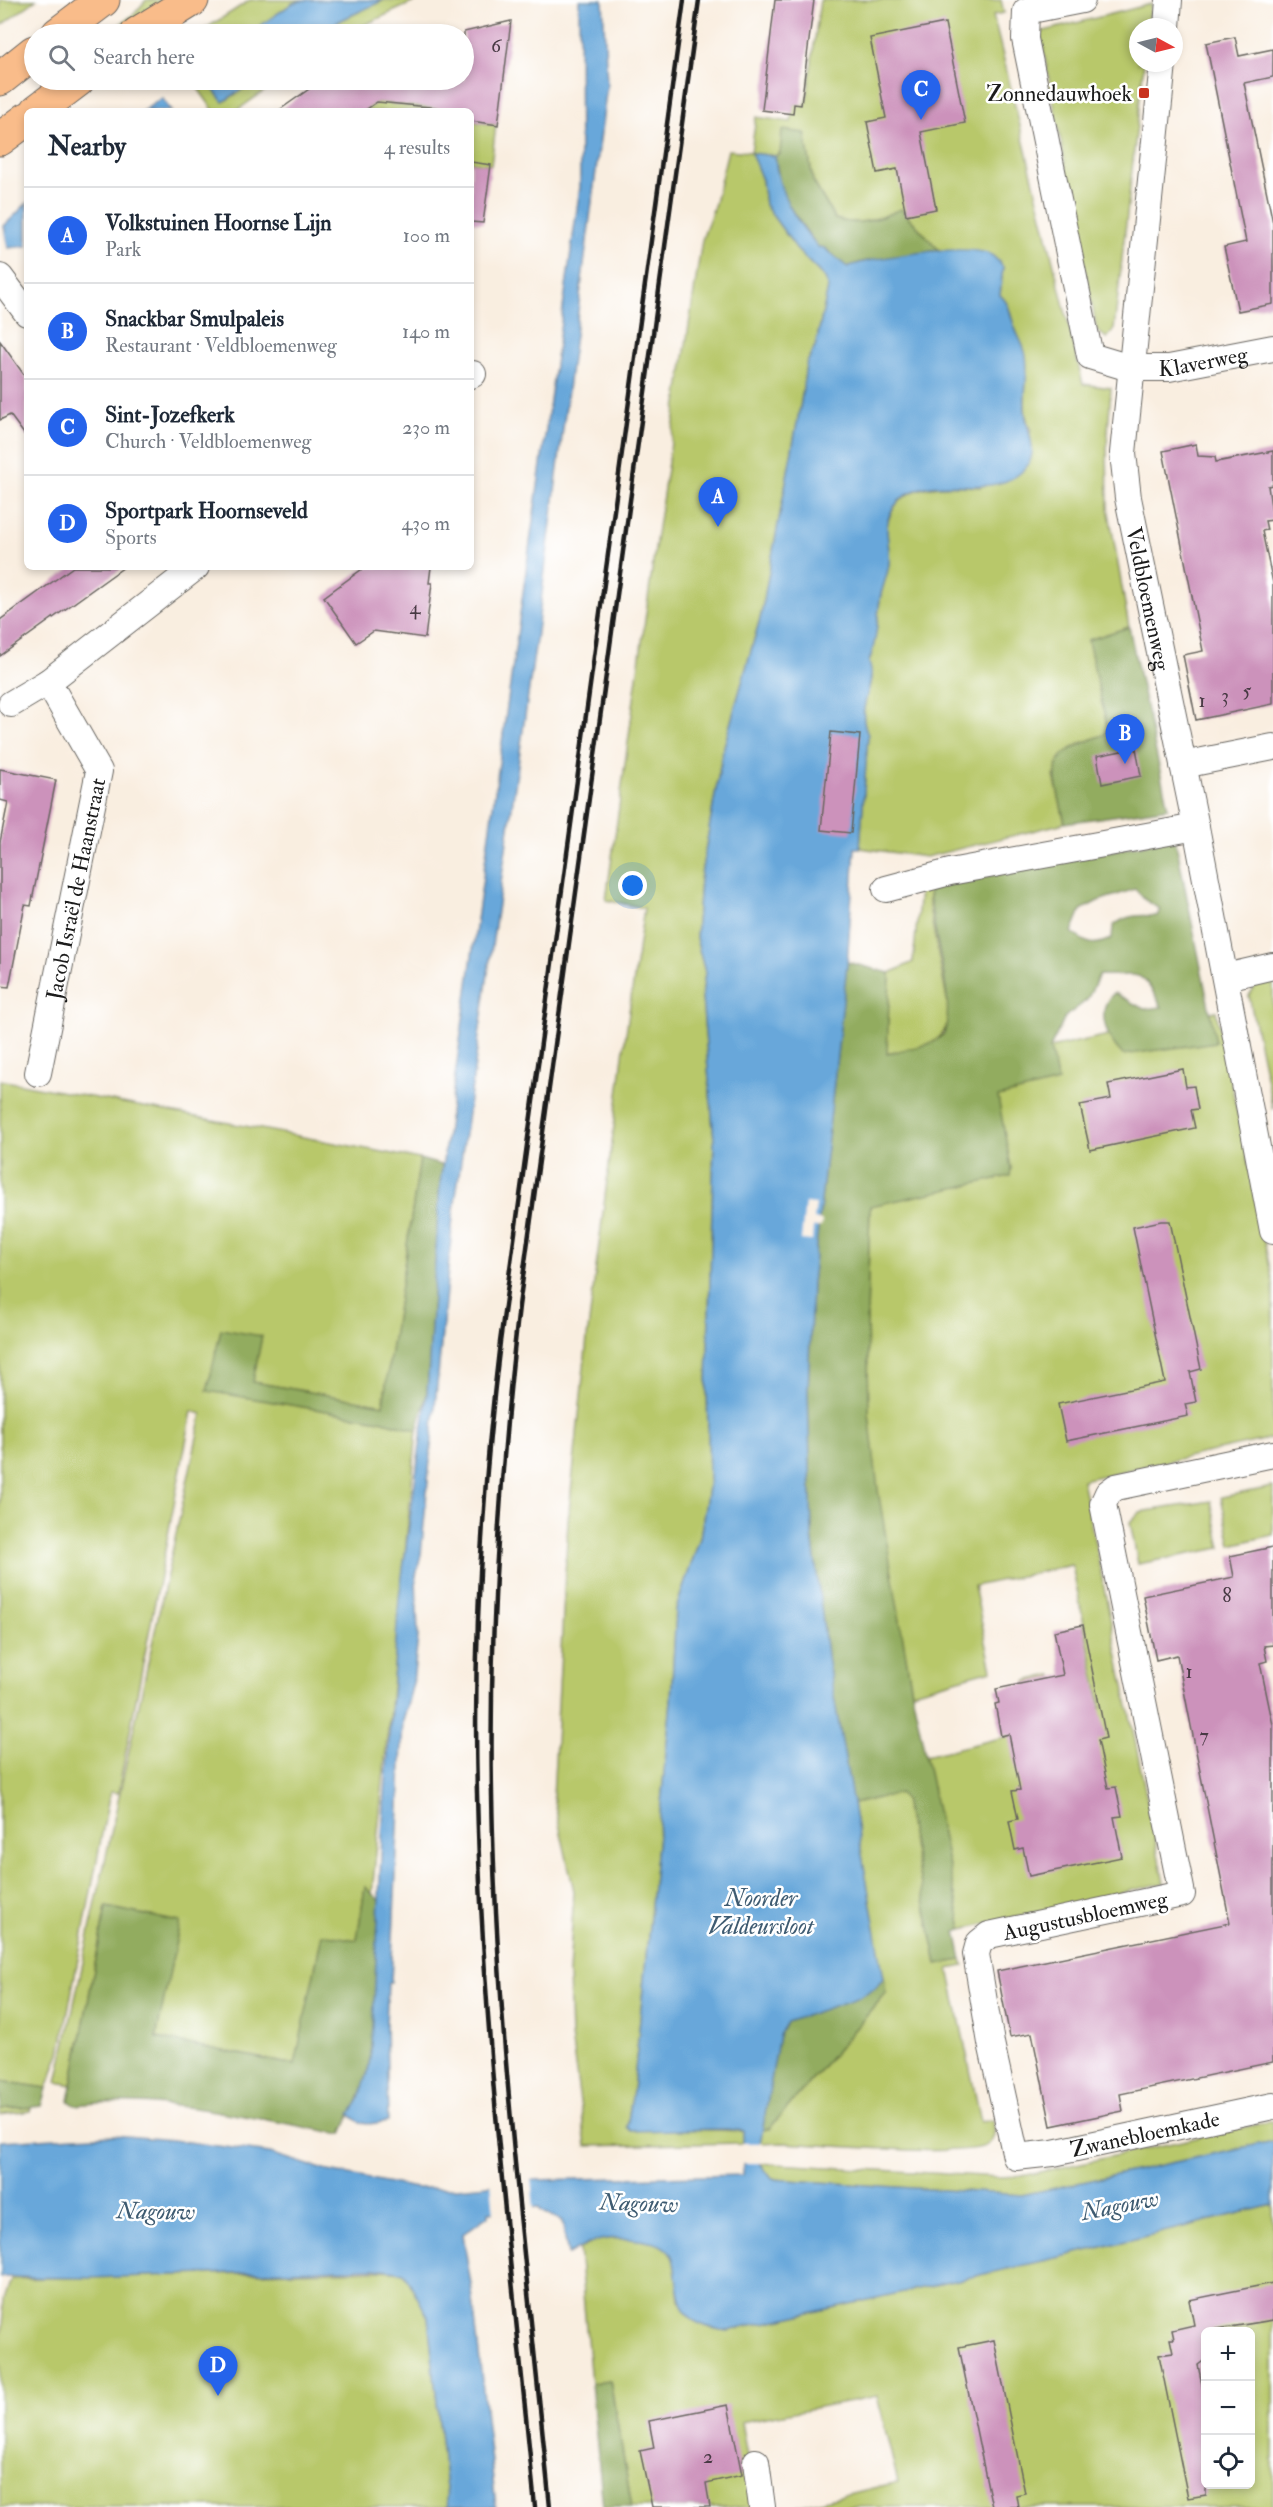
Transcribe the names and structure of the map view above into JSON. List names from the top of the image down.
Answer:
{
  "streets": {
    "street": [
      "Klaverweg",
      "Veldbloemenweg",
      "Jacob Israël de Haanstraat",
      "Augustusbloemweg",
      "Zwanebloemkade"
    ]
  },
  "crossings": [
    ["Klaverweg", "Veldbloemenweg"],
    ["Augustusbloemweg", "Zwanebloemkade"]
  ],
  "water": ["Noorder Valdeursloot", "Nagouw"],
  "places": {
    "transit": ["Zonnedauwhoek"]
  },
  "house_numbers": [
    "6",
    "4",
    "5",
    "3",
    "1",
    "8",
    "1",
    "7",
    "2"
  ],
  "north": "right",
  "page": {
    "search": "Search here",
    "pins": [
      "C",
      "A",
      "B",
      "D"
    ],
    "heading": ["Nearby", "4 results"],
    "list": [
      {
        "mark": "A",
        "name": "Volkstuinen Hoornse Lijn",
        "note": "Park",
        "value": "100 m"
      },
      {
        "mark": "B",
        "name": "Snackbar Smulpaleis",
        "note": "Restaurant · Veldbloemenweg",
        "value": "140 m"
      },
      {
        "mark": "C",
        "name": "Sint-Jozefkerk",
        "note": "Church · Veldbloemenweg",
        "value": "230 m"
      },
      {
        "mark": "D",
        "name": "Sportpark Hoornseveld",
        "note": "Sports",
        "value": "430 m"
      }
    ],
    "map_buttons": ["+", "−"]
  }
}
